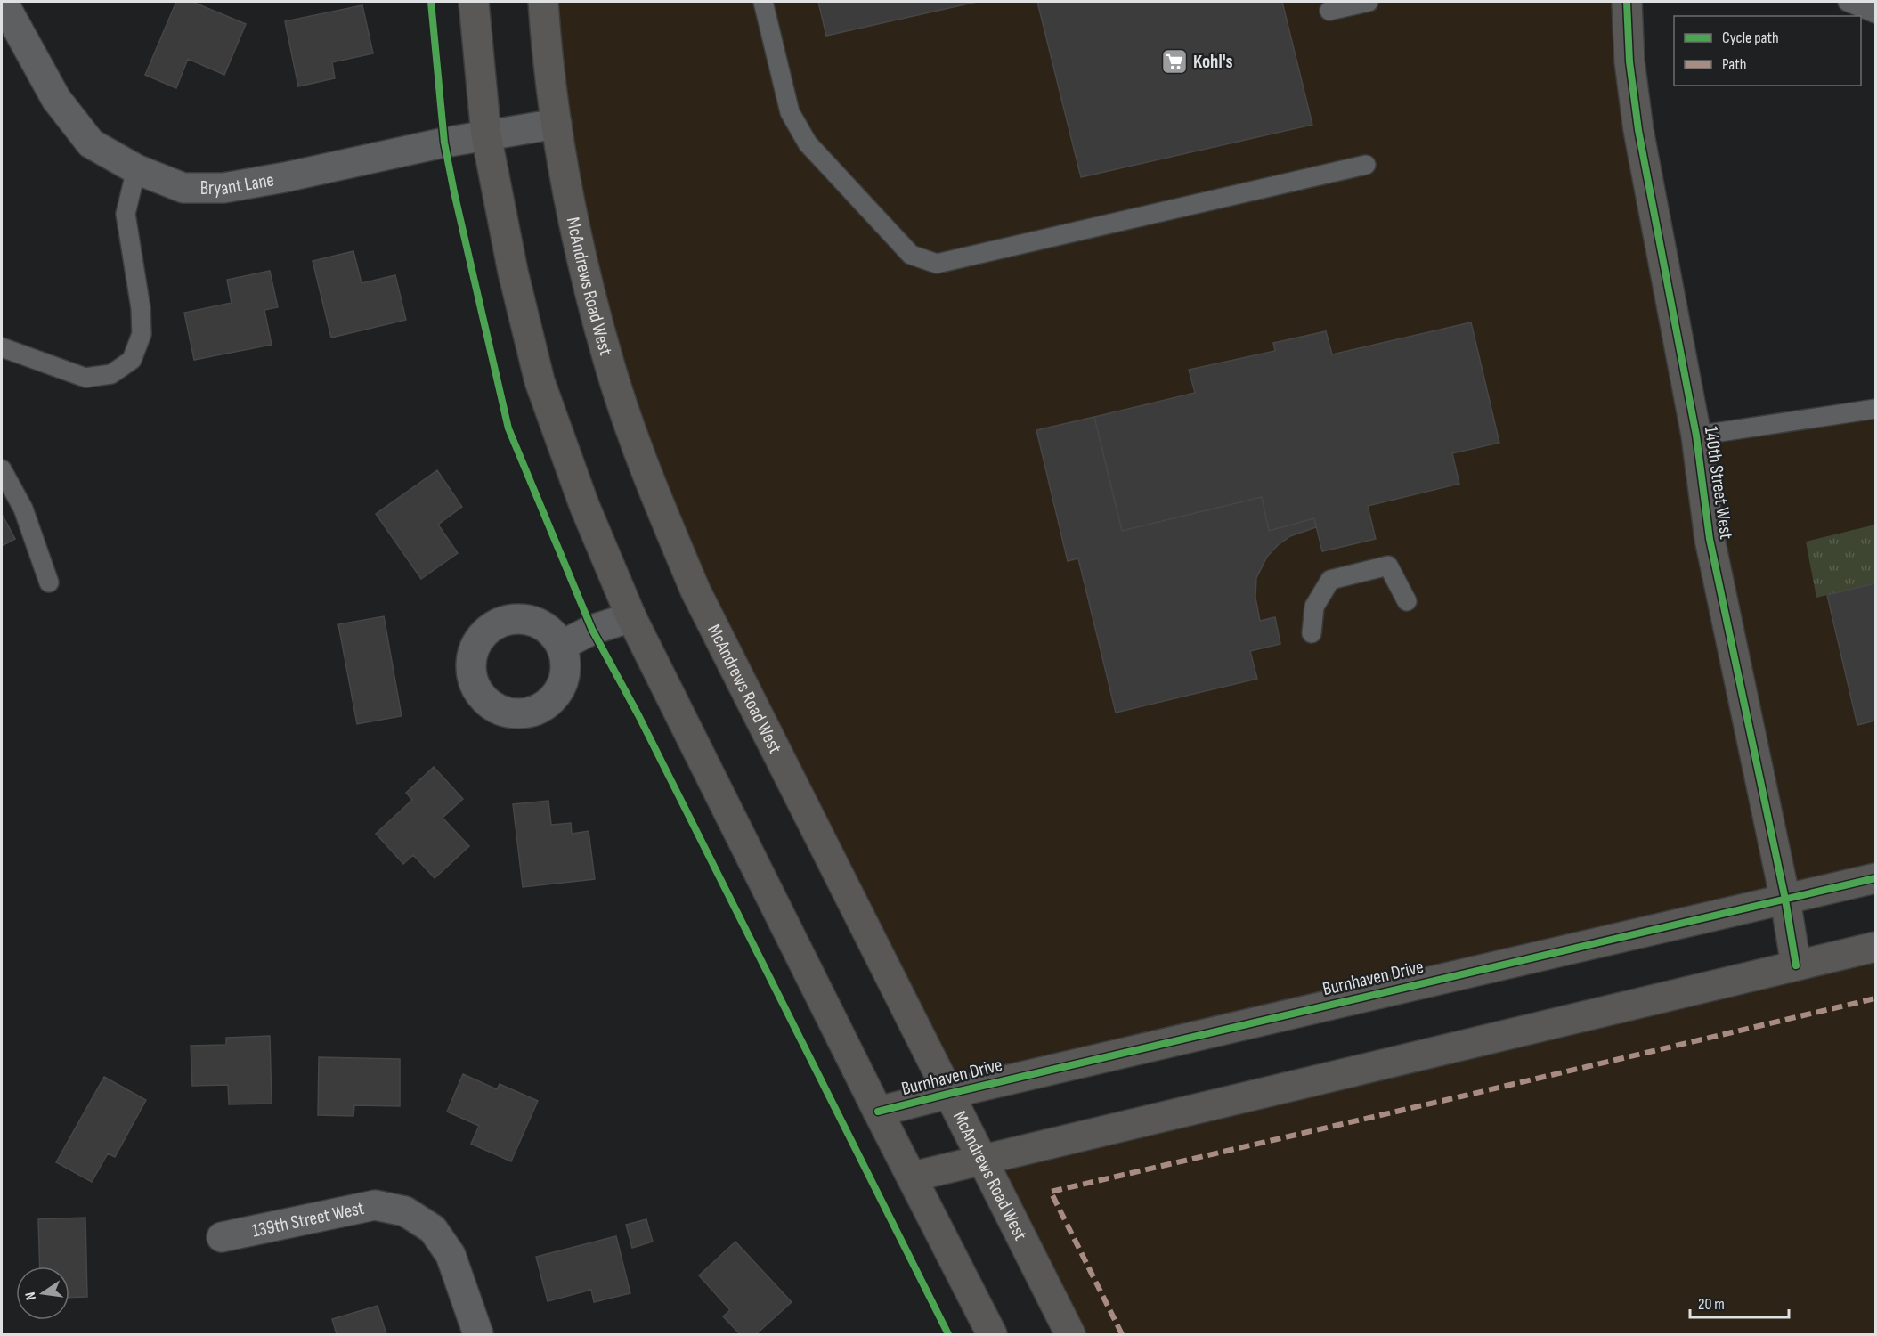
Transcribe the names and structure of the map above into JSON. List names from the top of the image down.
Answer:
{
  "streets": {
    "street": [
      "Bryant Lane",
      "McAndrews Road West",
      "140th Street West",
      "Burnhaven Drive",
      "139th Street West"
    ]
  },
  "crossings": [
    ["Bryant Lane", "McAndrews Road West"],
    ["McAndrews Road West", "Burnhaven Drive"],
    ["140th Street West", "Burnhaven Drive"]
  ],
  "places": {
    "supermarket": ["Kohl's"]
  },
  "legend": ["Cycle path", "Path"],
  "scale_bar": "20 m",
  "north": "left"
}
